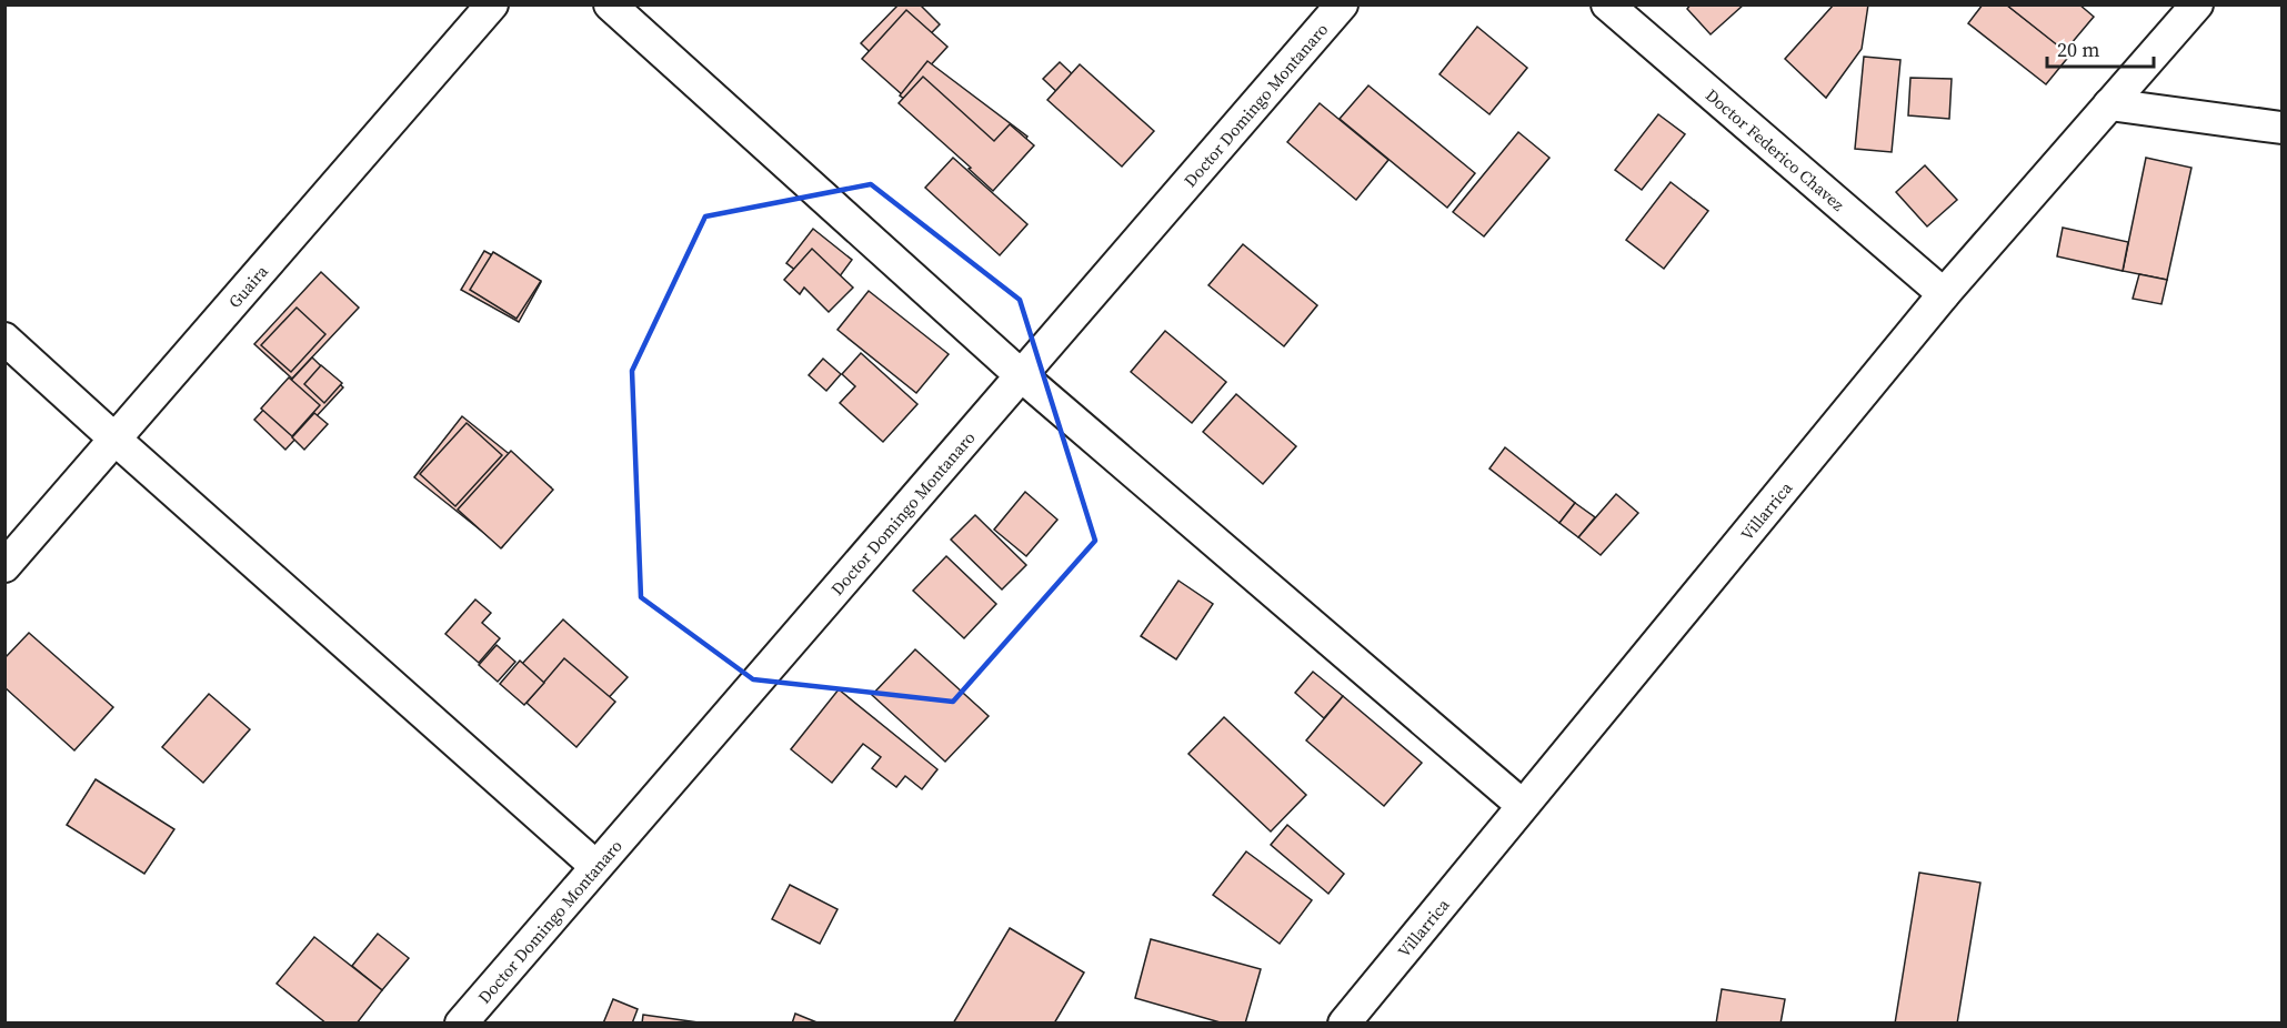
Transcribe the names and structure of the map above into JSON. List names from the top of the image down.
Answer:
{
  "streets": {
    "street": [
      "Doctor Domingo Montanaro",
      "Doctor Federico Chavez",
      "Guaira",
      "Villarrica"
    ]
  },
  "crossings": [
    ["Doctor Federico Chavez", "Villarrica"]
  ],
  "scale_bar": "20 m"
}
